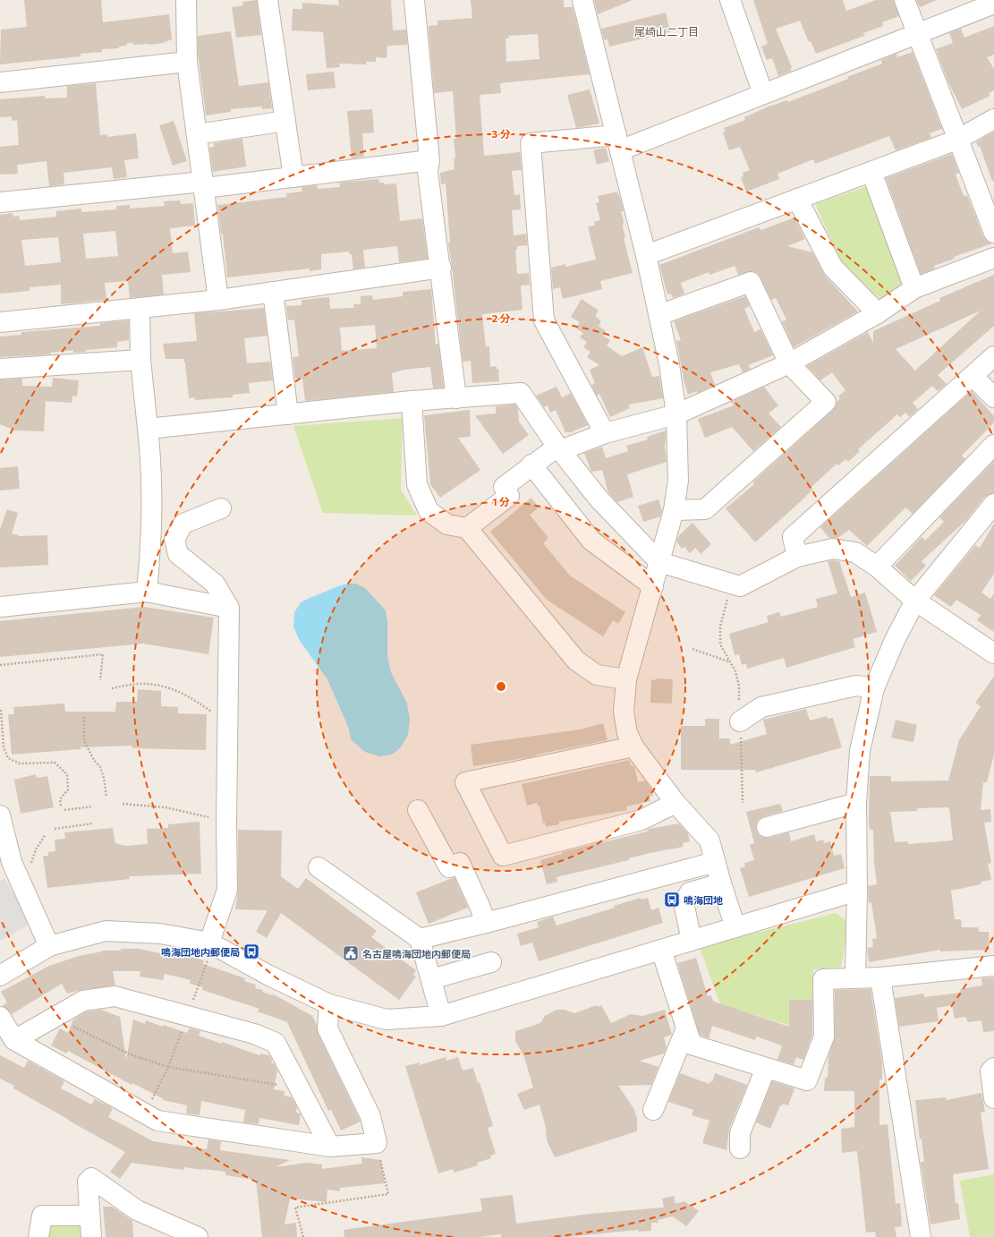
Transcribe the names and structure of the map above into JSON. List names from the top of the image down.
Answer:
{
  "districts": ["尾崎山二丁目"],
  "places": {
    "bus stop": ["鳴海団地", "鳴海団地内郵便局"],
    "public building": ["名古屋鳴海団地内郵便局"]
  },
  "rings": ["3 分", "2 分", "1 分"]
}
